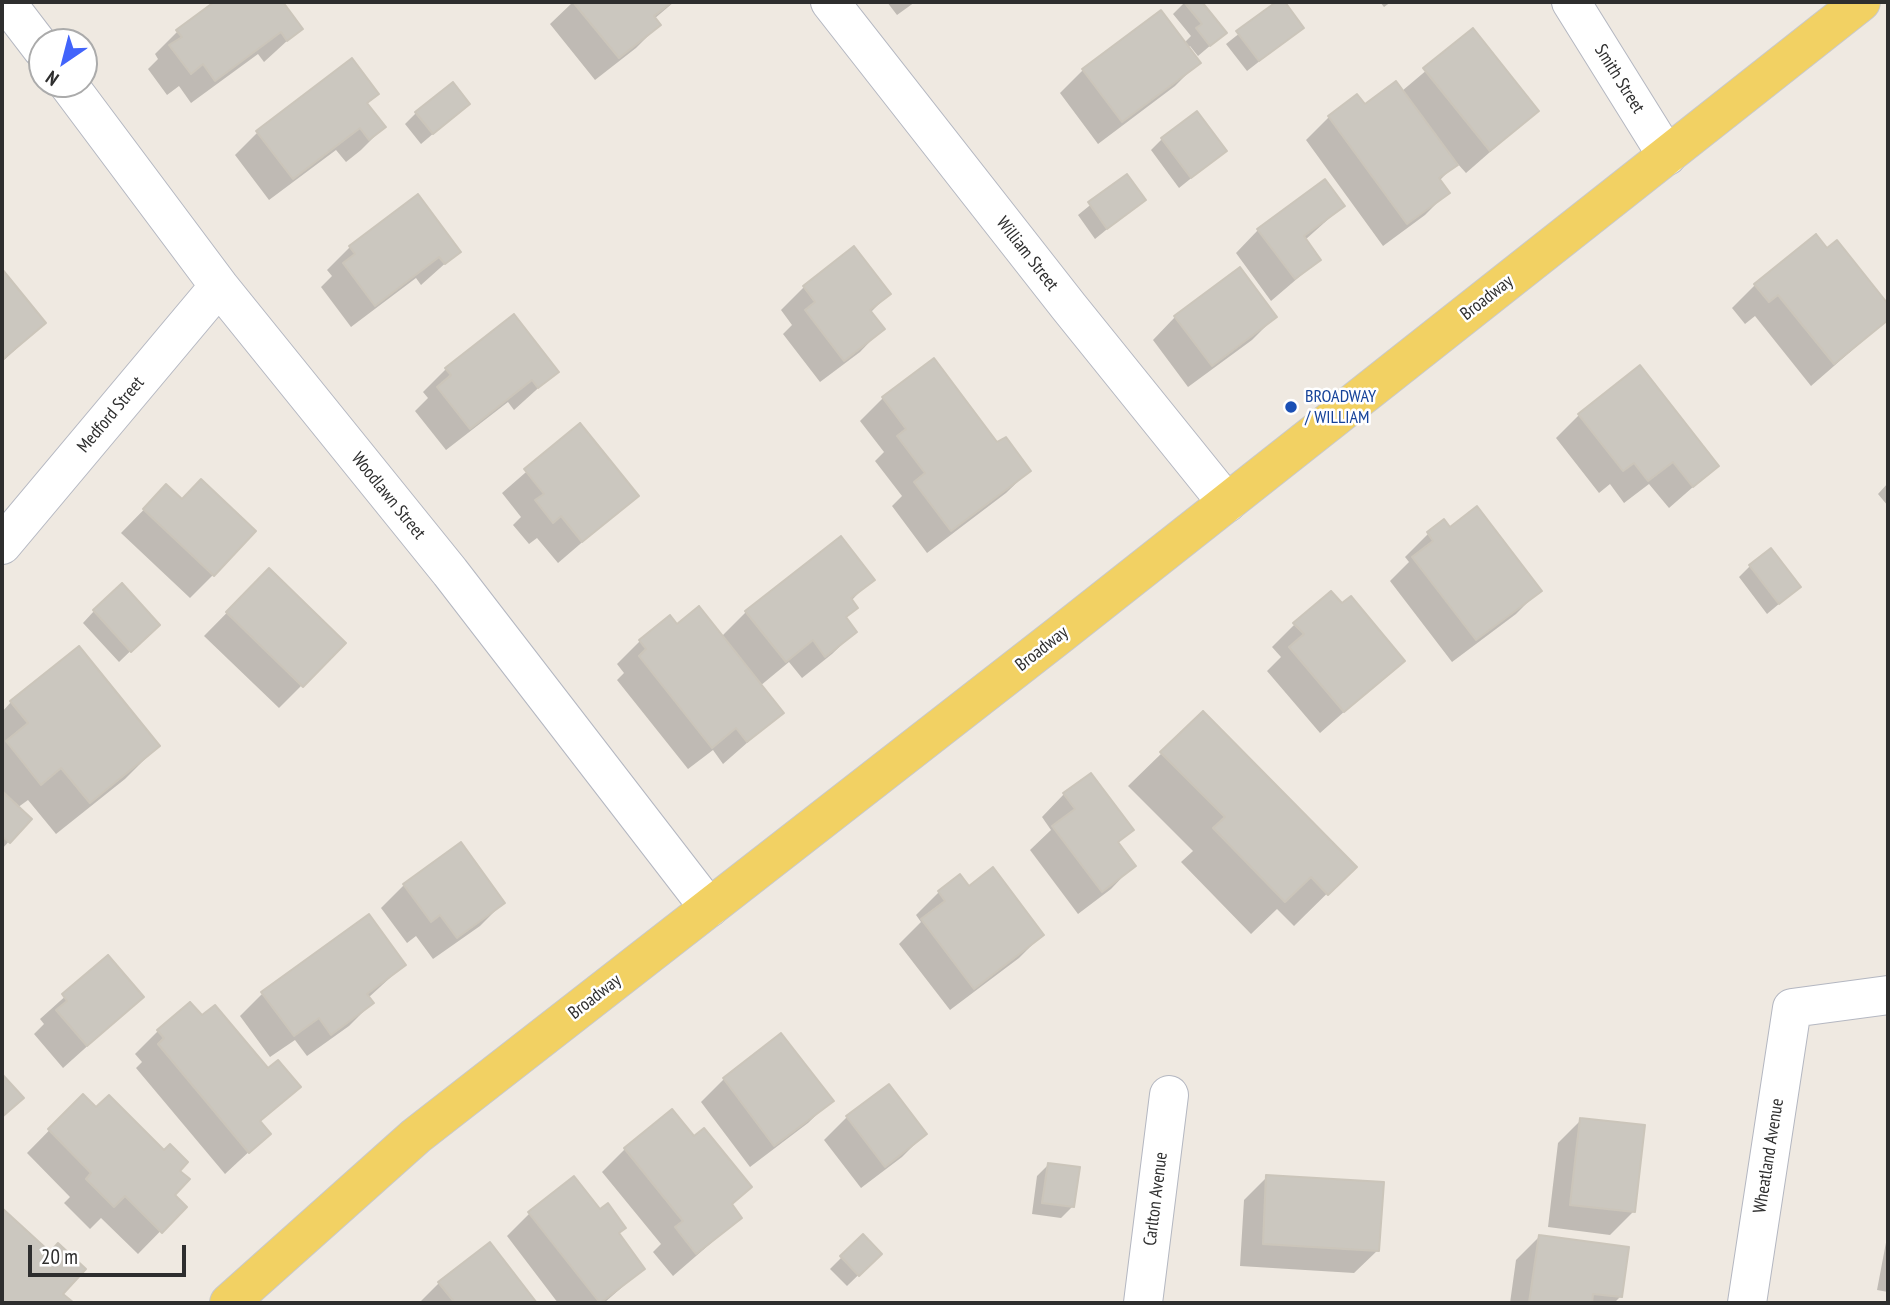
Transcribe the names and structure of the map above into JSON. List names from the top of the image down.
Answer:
{
  "streets": {
    "main road": ["Broadway"],
    "street": [
      "Smith Street",
      "William Street",
      "Medford Street",
      "Woodlawn Street",
      "Wheatland Avenue",
      "Carlton Avenue"
    ]
  },
  "crossings": [
    ["Smith Street", "Broadway"],
    ["William Street", "Broadway"],
    ["Broadway", "Woodlawn Street"],
    ["Medford Street", "Woodlawn Street"]
  ],
  "places": ["BROADWAY / WILLIAM"],
  "scale_bar": "20 m",
  "north": "bottom left"
}
